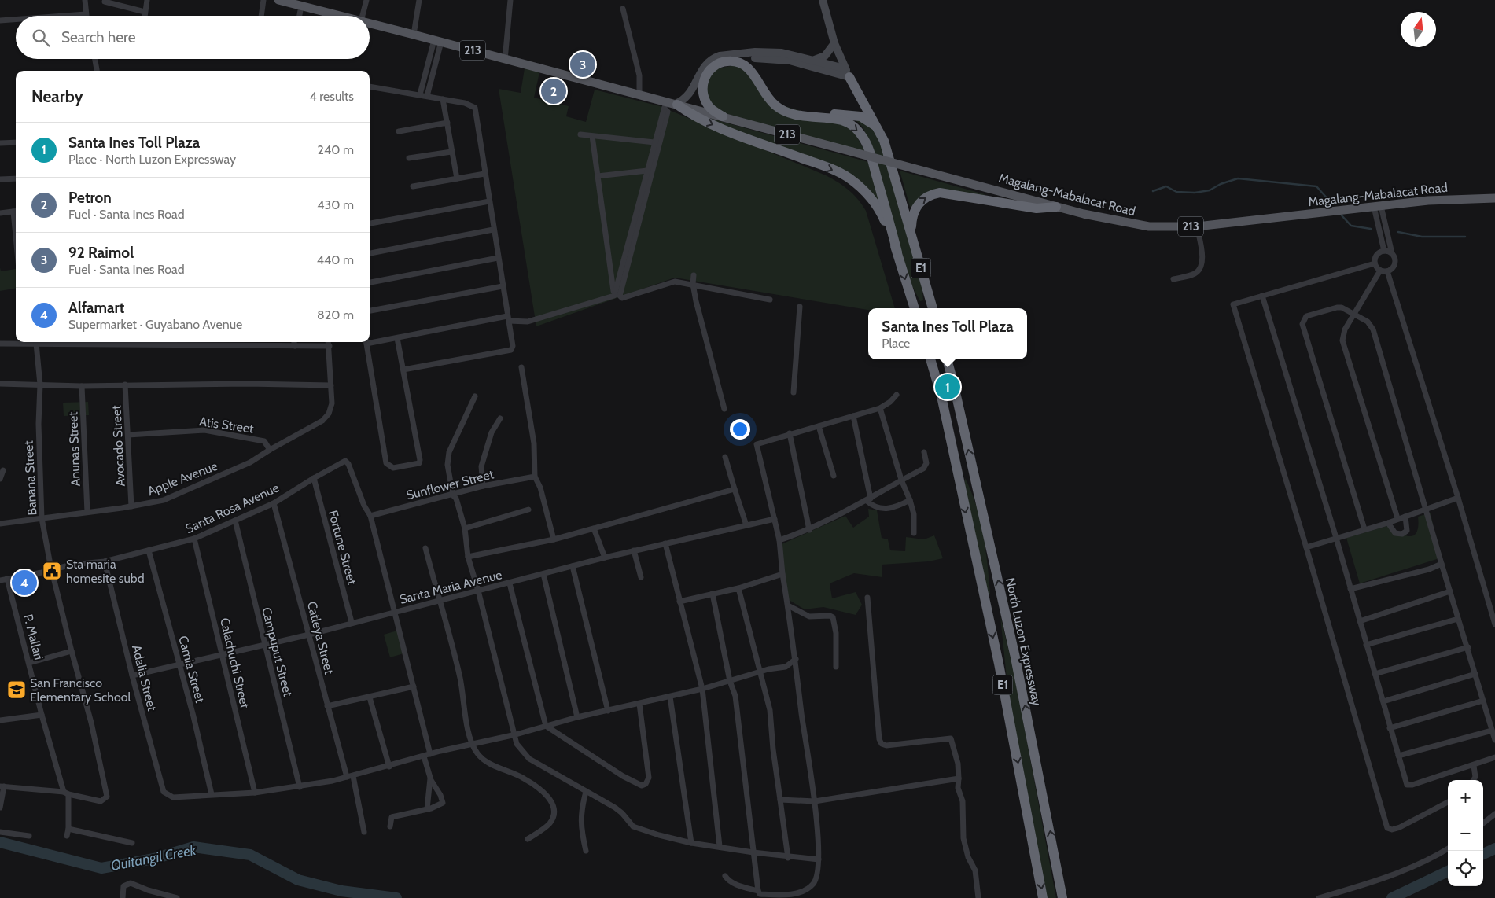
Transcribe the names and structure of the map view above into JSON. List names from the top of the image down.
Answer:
{
  "streets": {
    "highway": ["E1", "North Luzon Expressway"],
    "main road": ["213", "Magalang-Mabalacat Road"],
    "street": [
      "Atis Street",
      "Avocado Street",
      "Anunas Street",
      "Banana Street",
      "Apple Avenue",
      "Sunflower Street",
      "Santa Rosa Avenue",
      "Fortune Street",
      "Santa Maria Avenue",
      "P. Mallari",
      "Catleya Street",
      "Campuput Street",
      "Calachuchi Street",
      "Camia Street",
      "Adalia Street"
    ]
  },
  "crossings": [
    ["213", "Magalang-Mabalacat Road"],
    ["Atis Street", "Avocado Street"],
    ["Atis Street", "Apple Avenue"],
    ["Avocado Street", "Apple Avenue"],
    ["Anunas Street", "Apple Avenue"],
    ["Banana Street", "Apple Avenue"],
    ["Banana Street", "Santa Rosa Avenue"],
    ["Banana Street", "P. Mallari"],
    ["Sunflower Street", "Santa Rosa Avenue"],
    ["Santa Rosa Avenue", "Fortune Street"],
    ["Santa Rosa Avenue", "P. Mallari"],
    ["Santa Rosa Avenue", "Catleya Street"],
    ["Santa Rosa Avenue", "Campuput Street"],
    ["Santa Rosa Avenue", "Calachuchi Street"],
    ["Santa Rosa Avenue", "Camia Street"],
    ["Santa Rosa Avenue", "Adalia Street"],
    ["Fortune Street", "Santa Maria Avenue"],
    ["Santa Maria Avenue", "Catleya Street"],
    ["Santa Maria Avenue", "Campuput Street"],
    ["Santa Maria Avenue", "Calachuchi Street"],
    ["Santa Maria Avenue", "Camia Street"],
    ["Santa Maria Avenue", "Adalia Street"],
    ["Camia Street", "Adalia Street"]
  ],
  "water": ["Quitangil Creek"],
  "places": {
    "public building": ["Sta maria homesite subd"],
    "school or university": ["San Francisco Elementary School"]
  },
  "north": "top",
  "page": {
    "search": "Search here",
    "pins": [
      "3",
      "2",
      "1",
      "4"
    ],
    "heading": ["Nearby", "4 results"],
    "list": [
      {
        "mark": "1",
        "name": "Santa Ines Toll Plaza",
        "note": "Place · North Luzon Expressway",
        "value": "240 m"
      },
      {
        "mark": "2",
        "name": "Petron",
        "note": "Fuel · Santa Ines Road",
        "value": "430 m"
      },
      {
        "mark": "3",
        "name": "92 Raimol",
        "note": "Fuel · Santa Ines Road",
        "value": "440 m"
      },
      {
        "mark": "4",
        "name": "Alfamart",
        "note": "Supermarket · Guyabano Avenue",
        "value": "820 m"
      }
    ],
    "popup": ["Santa Ines Toll Plaza", "Place"],
    "map_buttons": ["+", "−"]
  }
}
